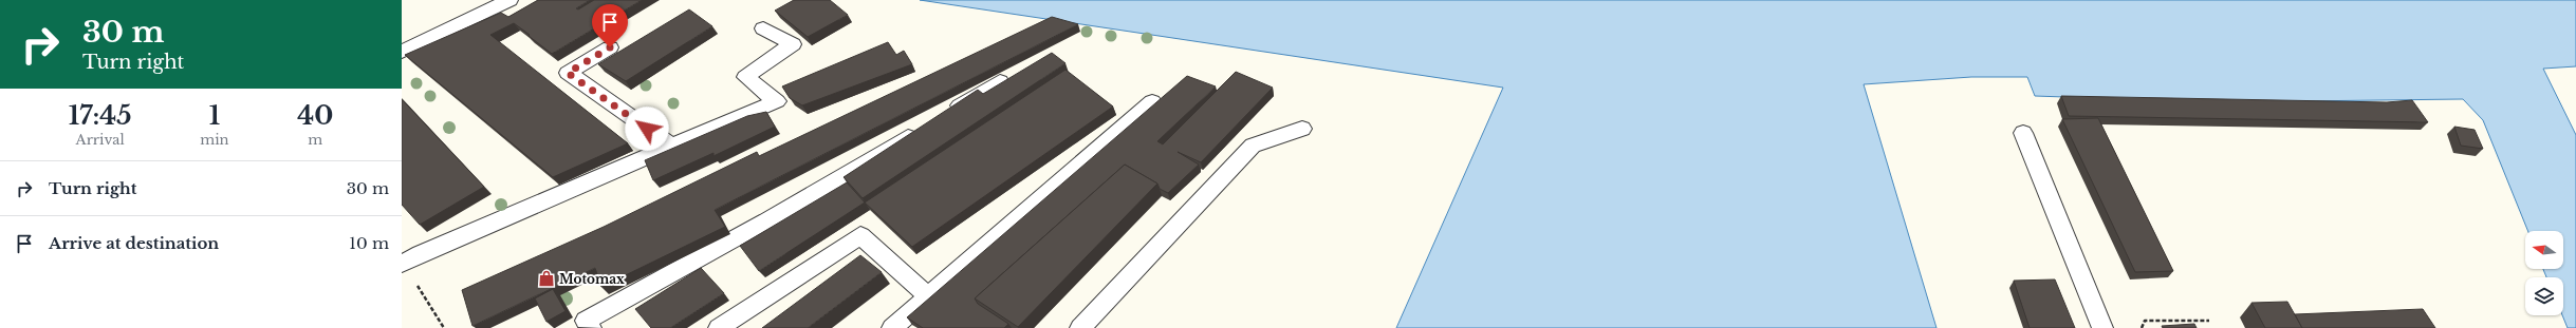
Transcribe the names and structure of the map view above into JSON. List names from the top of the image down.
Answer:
{
  "places": {
    "shop": ["Motomax"]
  },
  "north": "left",
  "page": {
    "turn": ["30 m", "Turn right"],
    "eta": [
      "17:45",
      "Arrival",
      "1",
      "min",
      "40",
      "m"
    ],
    "list": [
      {
        "name": "Turn right",
        "value": "30 m"
      },
      {
        "name": "Arrive at destination",
        "value": "10 m"
      }
    ]
  }
}
